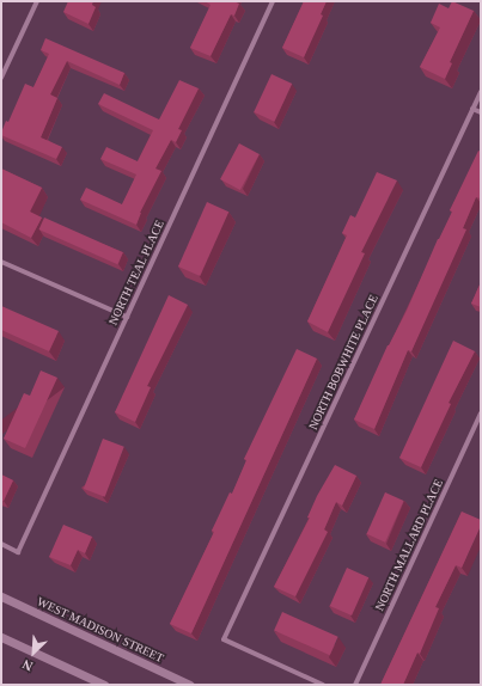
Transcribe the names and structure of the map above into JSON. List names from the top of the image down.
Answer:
{
  "streets": {
    "street": [
      "NORTH TEAL PLACE",
      "NORTH BOBWHITE PLACE",
      "NORTH MALLARD PLACE",
      "WEST MADISON STREET"
    ]
  },
  "north": "bottom left"
}
